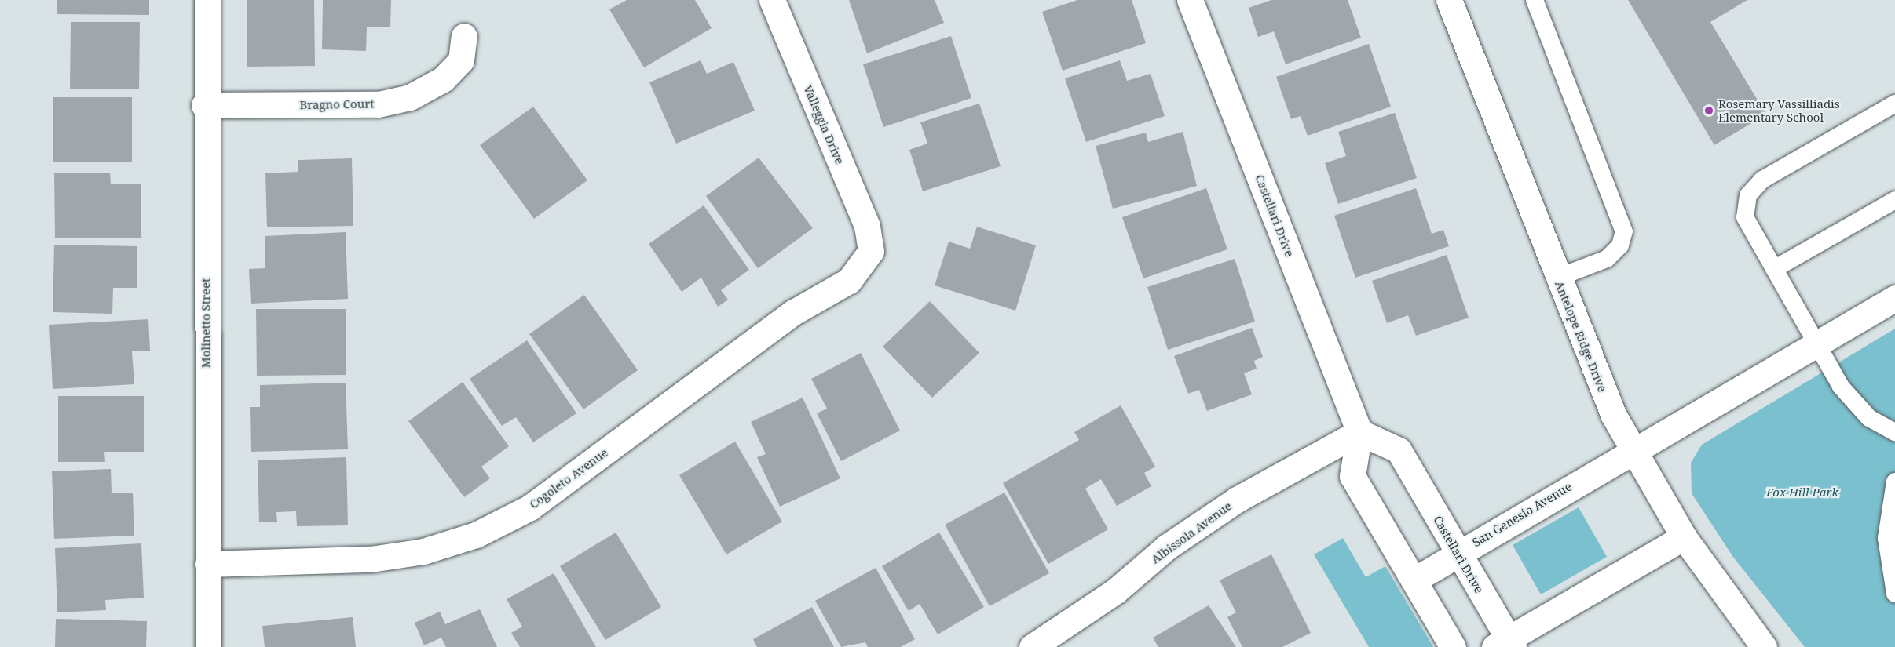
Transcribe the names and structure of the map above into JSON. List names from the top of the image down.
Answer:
{
  "streets": {
    "street": [
      "Bragno Court",
      "Valleggia Drive",
      "Castellari Drive",
      "Molinetto Street",
      "Antelope Ridge Drive",
      "Cogoleto Avenue",
      "San Genesio Avenue",
      "Albissola Avenue"
    ]
  },
  "crossings": [
    ["Bragno Court", "Molinetto Street"],
    ["Valleggia Drive", "Cogoleto Avenue"],
    ["Castellari Drive", "San Genesio Avenue"],
    ["Castellari Drive", "Albissola Avenue"],
    ["Molinetto Street", "Cogoleto Avenue"],
    ["Antelope Ridge Drive", "San Genesio Avenue"]
  ],
  "parks": ["Fox Hill Park"],
  "places": ["Rosemary Vassilliadis Elementary School"]
}
